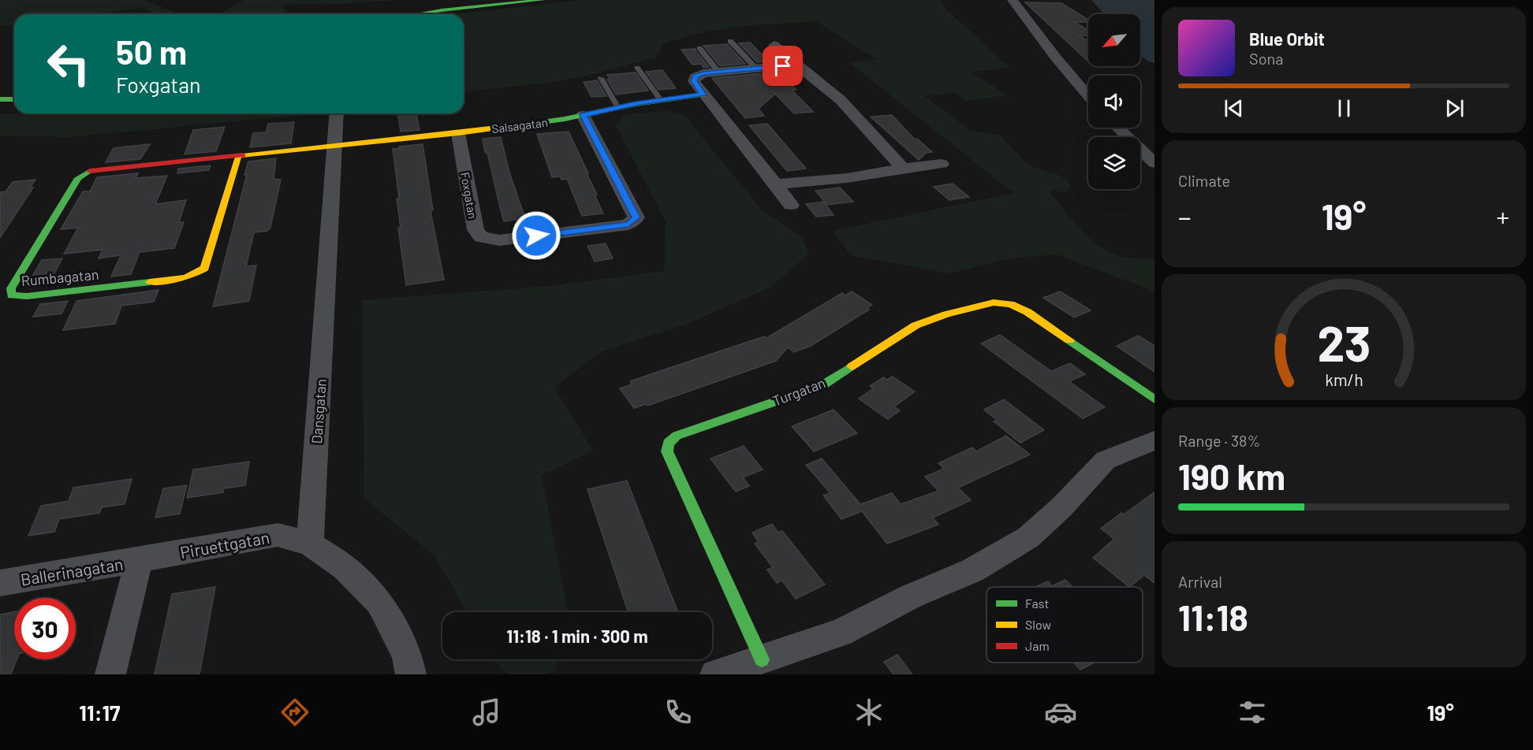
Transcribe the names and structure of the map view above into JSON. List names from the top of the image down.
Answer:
{
  "streets": {
    "street": [
      "Salsagatan",
      "Foxgatan",
      "Rumbagatan",
      "Turgatan",
      "Dansgatan",
      "Piruettgatan",
      "Ballerinagatan"
    ]
  },
  "crossings": [
    ["Salsagatan", "Foxgatan"],
    ["Salsagatan", "Rumbagatan"],
    ["Salsagatan", "Dansgatan"],
    ["Rumbagatan", "Dansgatan"],
    ["Dansgatan", "Piruettgatan"],
    ["Piruettgatan", "Ballerinagatan"]
  ],
  "legend": ["Fast", "Slow", "Jam"],
  "north": "bottom left",
  "page": {
    "turn": ["50 m", "Foxgatan"],
    "song": ["Blue Orbit", "Sona"],
    "tile": [
      "Climate",
      ["Range · 38%", "190 km"],
      ["Arrival", "11:18"]
    ],
    "heat": ["−", "19°", "+"],
    "limit": "30",
    "trip": "11:18 · 1 min · 300 m",
    "tabs": ["11:17", "19°"],
    "gauge": ["23", "km/h"]
  }
}
